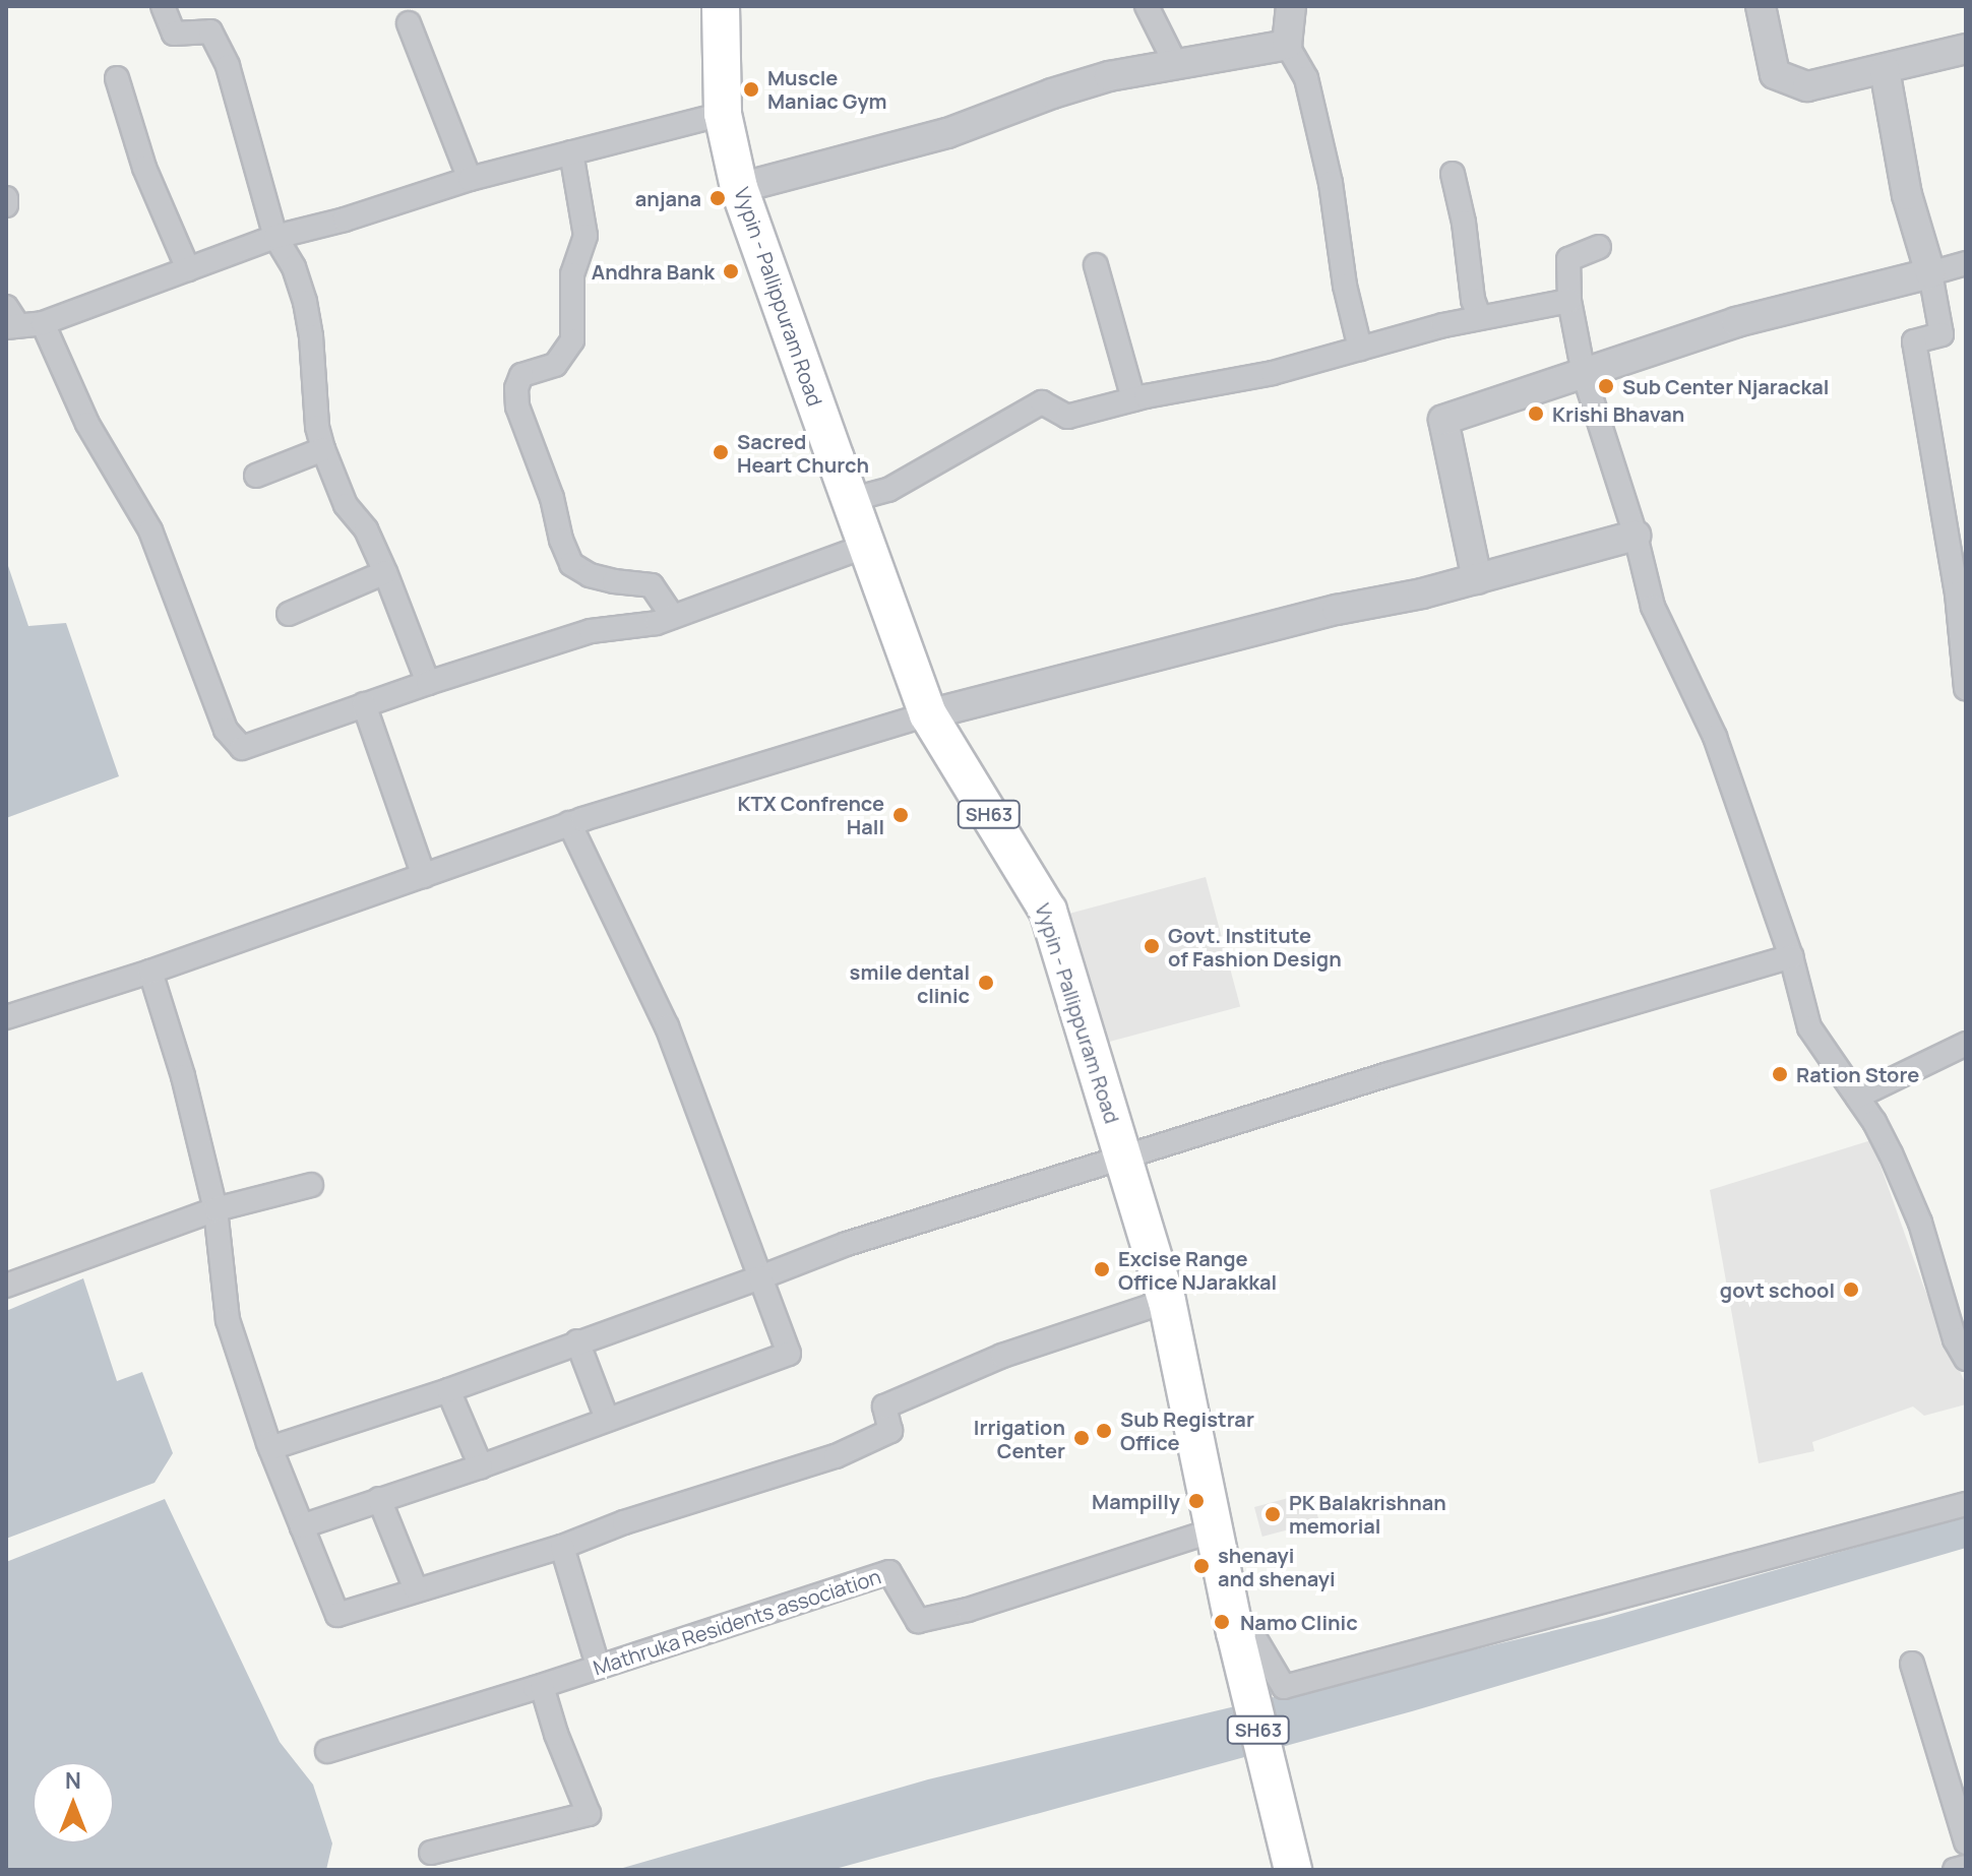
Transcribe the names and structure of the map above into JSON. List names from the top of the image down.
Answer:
{
  "streets": {
    "main road": ["Vypin - Pallippuram Road", "SH63"],
    "street": ["Mathruka Residents association"]
  },
  "crossings": [
    ["Vypin - Pallippuram Road", "Mathruka Residents association"]
  ],
  "places": [
    "Muscle Maniac Gym",
    "anjana",
    "Andhra Bank",
    "Sub Center Njarackal",
    "Krishi Bhavan",
    "Sacred Heart Church",
    "KTX Confrence Hall",
    "Govt. Institute of Fashion Design",
    "smile dental clinic",
    "Ration Store",
    "Excise Range Office NJarakkal",
    "govt school",
    "Sub Registrar Office",
    "Irrigation Center",
    "Mampilly",
    "PK Balakrishnan memorial",
    "shenayi and shenayi",
    "Namo Clinic"
  ],
  "north": "top"
}
